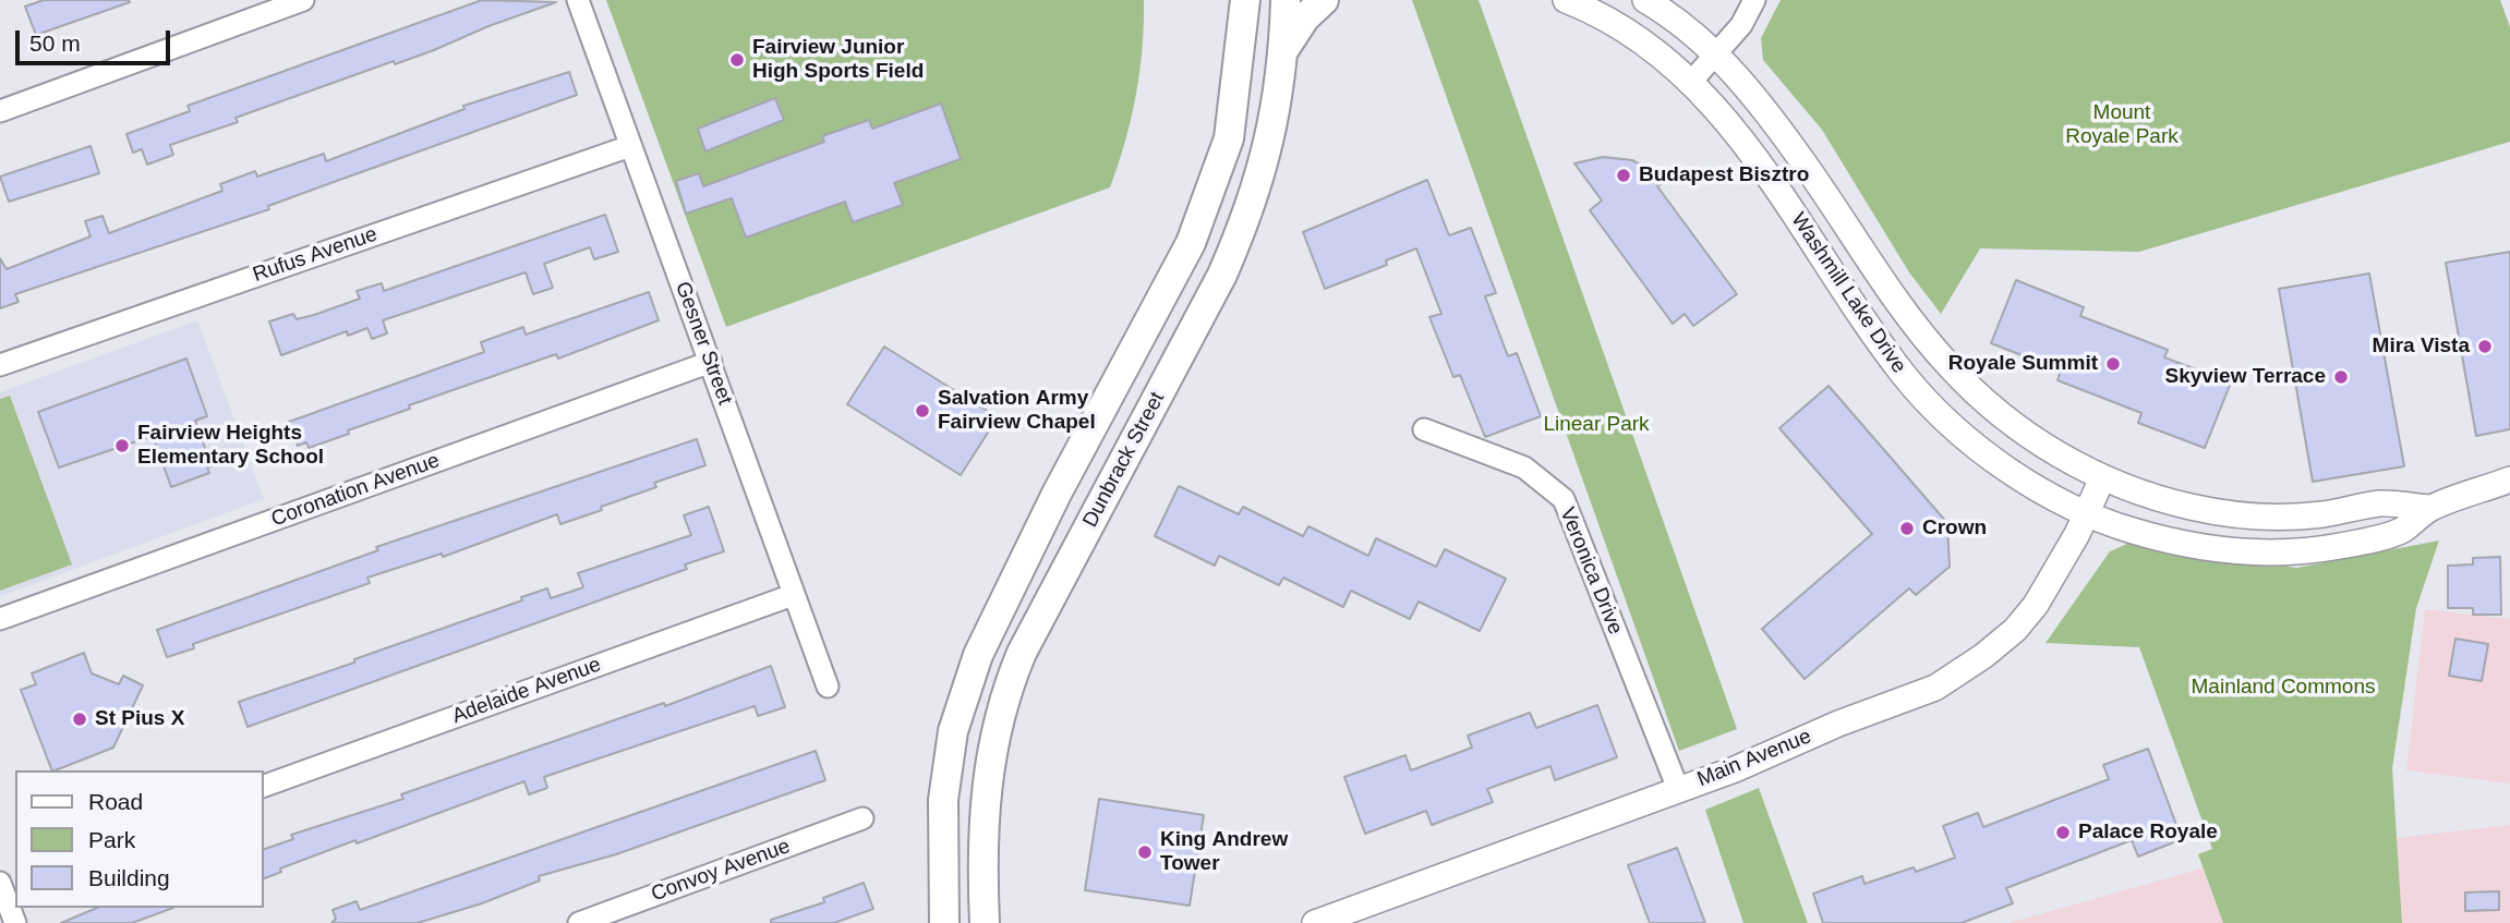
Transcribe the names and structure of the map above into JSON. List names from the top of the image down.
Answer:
{
  "streets": {
    "main road": ["Dunbrack Street"],
    "street": [
      "Rufus Avenue",
      "Washmill Lake Drive",
      "Gesner Street",
      "Coronation Avenue",
      "Veronica Drive",
      "Adelaide Avenue",
      "Main Avenue",
      "Convoy Avenue"
    ]
  },
  "crossings": [
    ["Rufus Avenue", "Gesner Street"],
    ["Washmill Lake Drive", "Main Avenue"],
    ["Gesner Street", "Coronation Avenue"],
    ["Gesner Street", "Adelaide Avenue"],
    ["Veronica Drive", "Main Avenue"]
  ],
  "parks": ["Mount Royale Park", "Linear Park", "Mainland Commons"],
  "places": [
    "Fairview Junior High Sports Field",
    "Budapest Bisztro",
    "Mira Vista",
    "Royale Summit",
    "Skyview Terrace",
    "Salvation Army Fairview Chapel",
    "Fairview Heights Elementary School",
    "Crown",
    "St Pius X",
    "Palace Royale",
    "King Andrew Tower"
  ],
  "legend": ["Road", "Park", "Building"],
  "scale_bar": "50 m"
}
